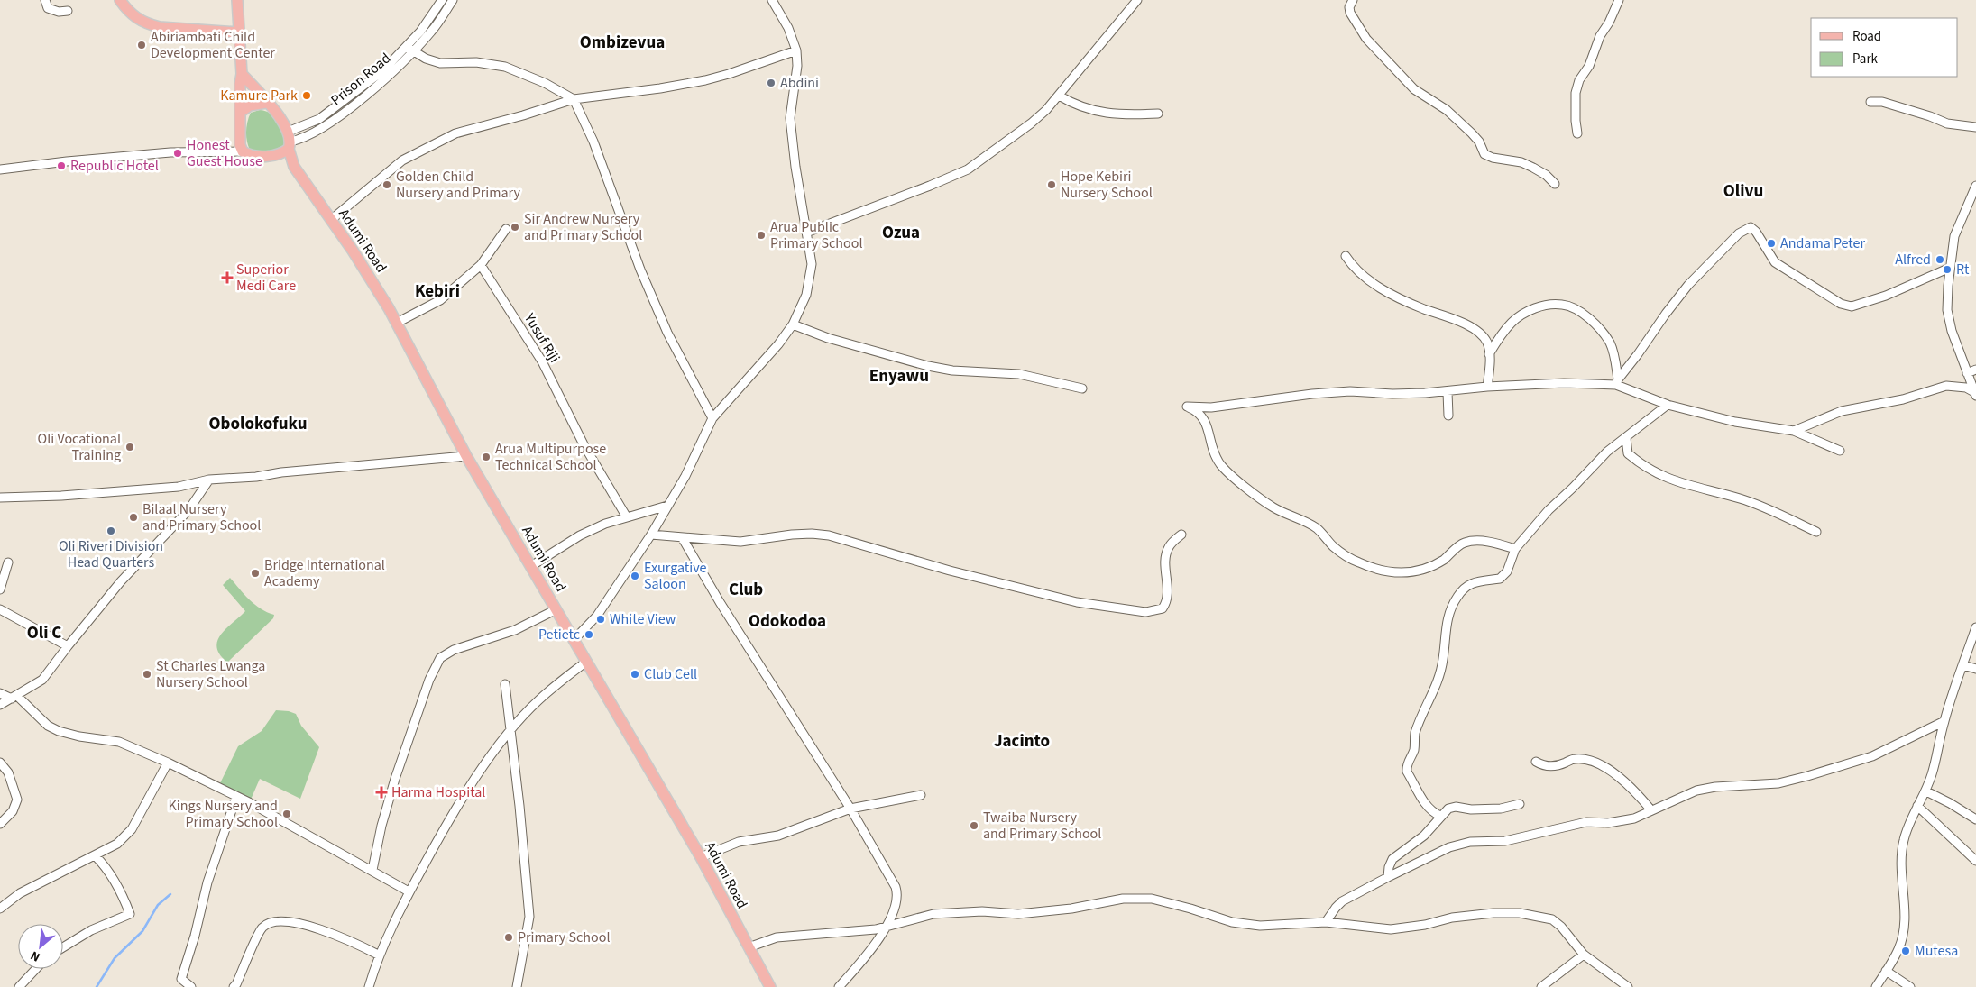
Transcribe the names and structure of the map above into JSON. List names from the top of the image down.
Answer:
{
  "streets": {
    "main road": ["Adumi Road"],
    "street": ["Prison Road", "Yusuf Riji"]
  },
  "crossings": [
    ["Prison Road", "Adumi Road"]
  ],
  "districts": [
    "Ombizevua",
    "Olivu",
    "Ozua",
    "Kebiri",
    "Enyawu",
    "Obolokofuku",
    "Club",
    "Odokodoa",
    "Oli C",
    "Jacinto"
  ],
  "places": {
    "other": [
      "Abiriambati Child Development Center",
      "Abdini",
      "Kamure Park",
      "Honest Guest House",
      "Republic Hotel",
      "Golden Child Nursery and Primary",
      "Hope Kebiri Nursery School",
      "Sir Andrew Nursery and Primary School",
      "Arua Public Primary School",
      "Andama Peter",
      "Alfred",
      "Rt",
      "Oli Vocational Training",
      "Arua Multipurpose Technical School",
      "Bilaal Nursery and Primary School",
      "Oli Riveri Division Head Quarters",
      "Bridge International Academy",
      "Exurgative Saloon",
      "White View",
      "Petietc",
      "St Charles Lwanga Nursery School",
      "Club Cell",
      "Kings Nursery and Primary School",
      "Twaiba Nursery and Primary School",
      "Primary School",
      "Mutesa"
    ],
    "health": ["Superior Medi Care", "Harma Hospital"]
  },
  "legend": ["Road", "Park"],
  "north": "bottom left"
}
